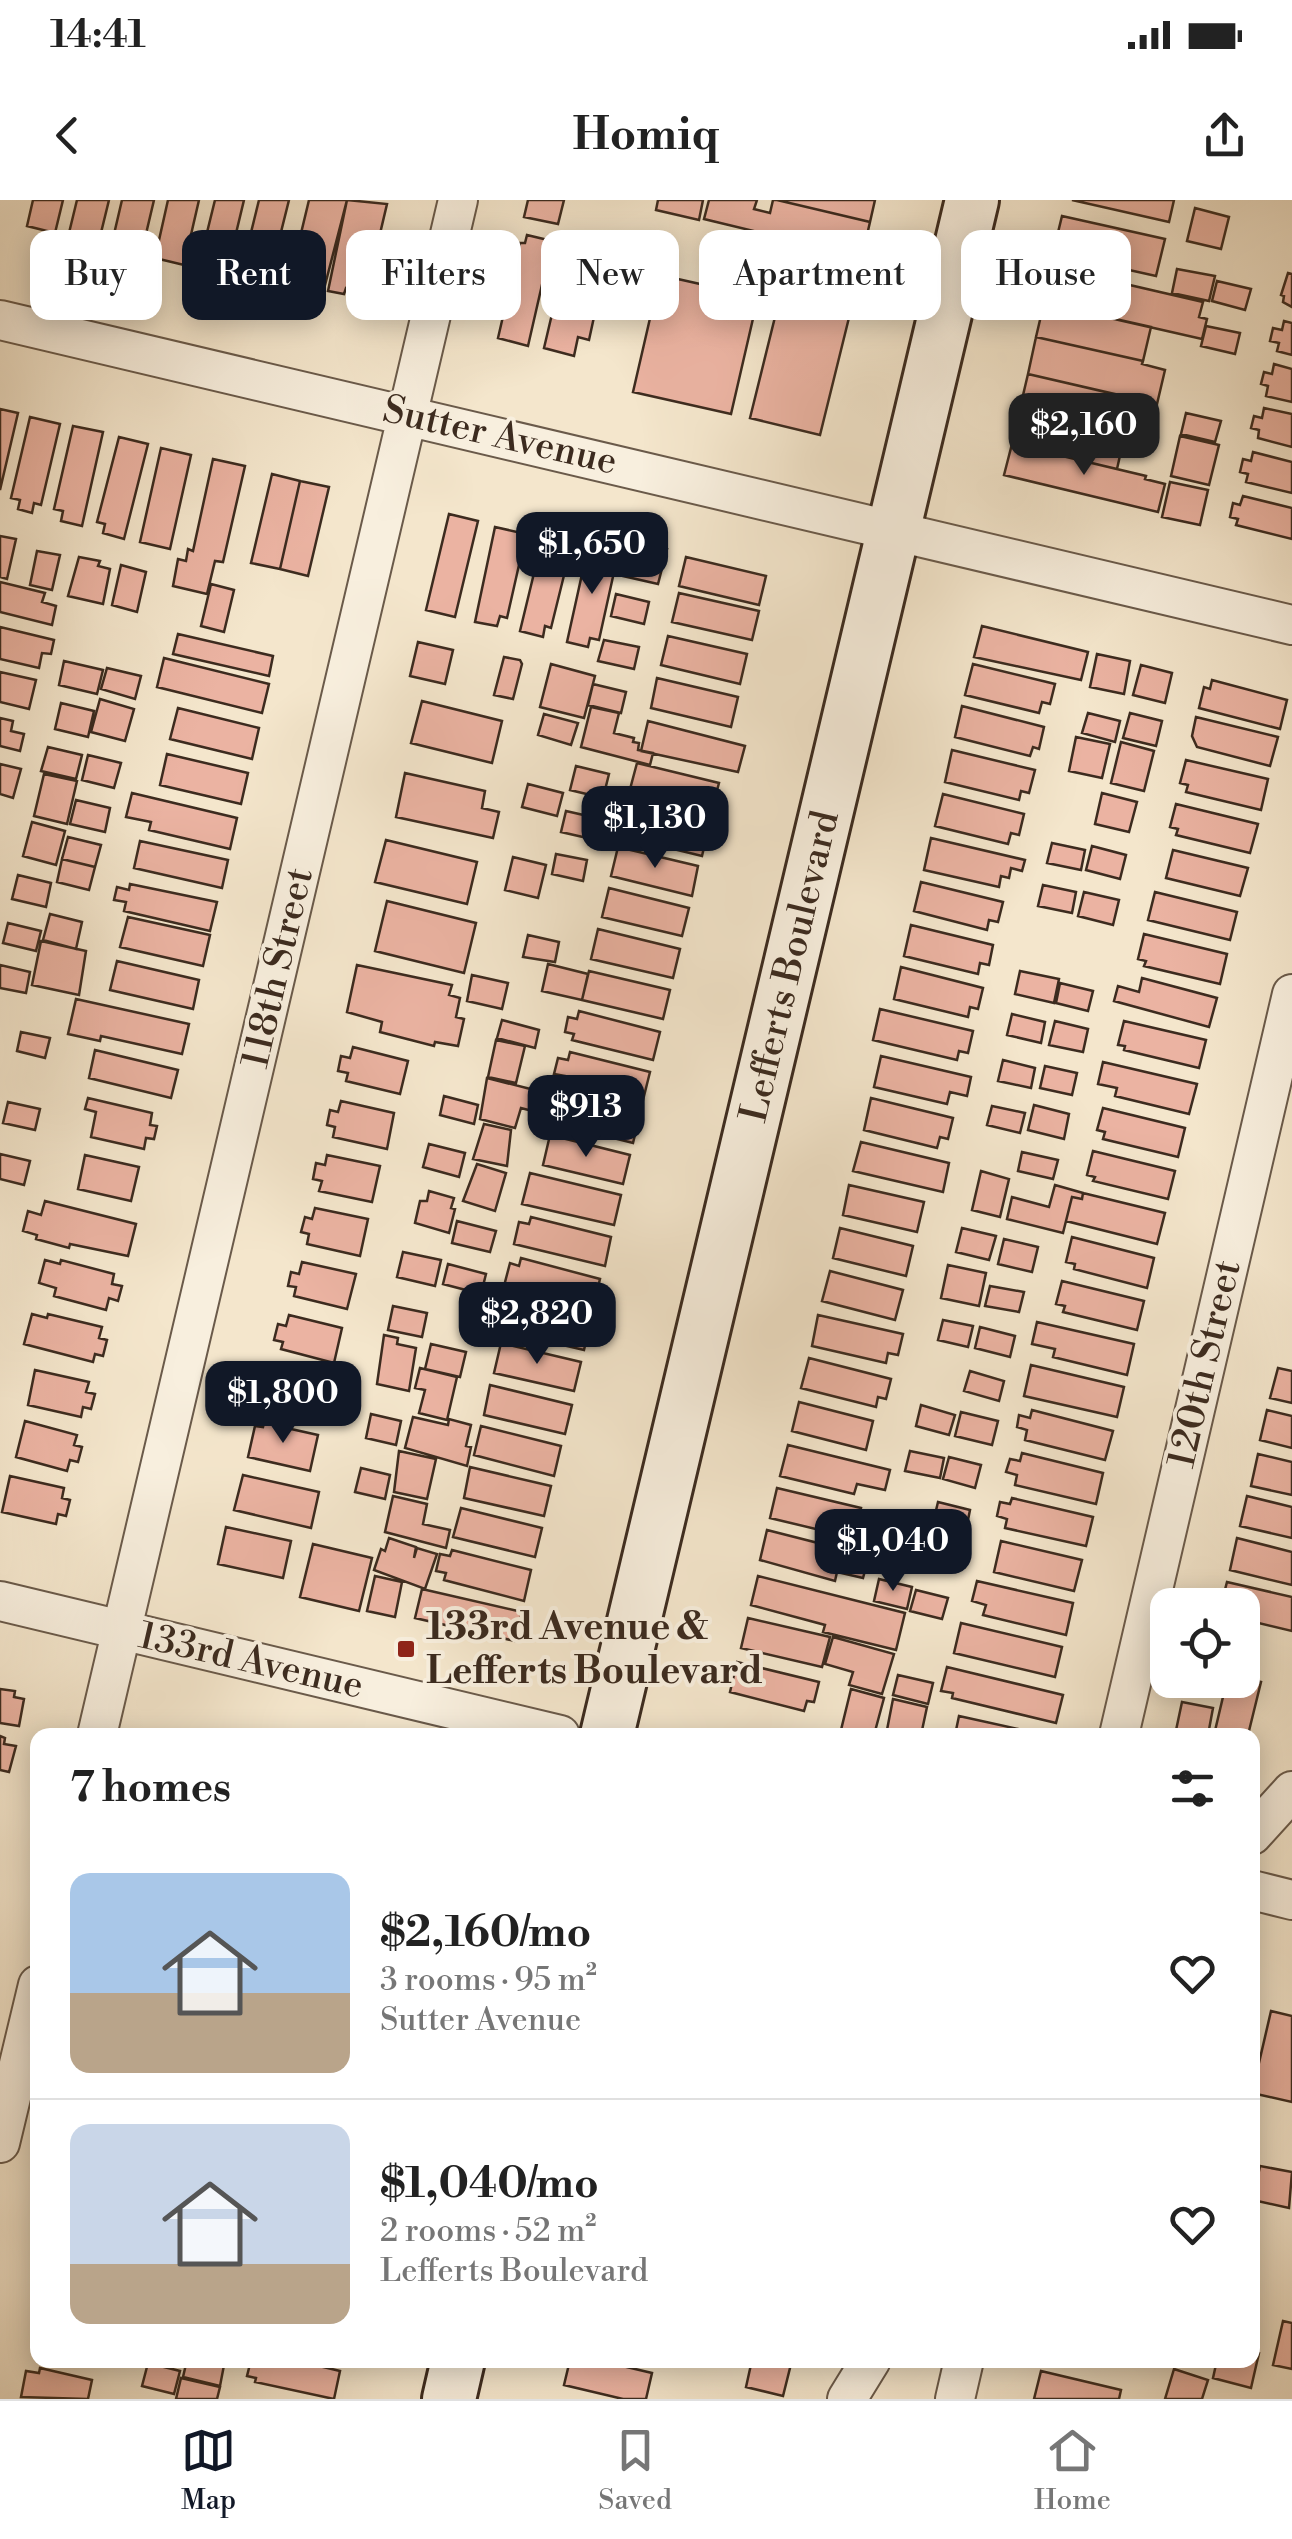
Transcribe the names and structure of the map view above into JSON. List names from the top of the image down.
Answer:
{
  "streets": {
    "main road": ["Lefferts Boulevard"],
    "street": [
      "Sutter Avenue",
      "118th Street",
      "120th Street",
      "133rd Avenue"
    ]
  },
  "crossings": [
    ["Sutter Avenue", "Lefferts Boulevard"],
    ["Sutter Avenue", "118th Street"],
    ["118th Street", "133rd Avenue"]
  ],
  "places": {
    "transit": ["133rd Avenue & Lefferts Boulevard"]
  },
  "page": {
    "status": "14:41",
    "header": "Homiq",
    "chip": [
      "Buy",
      "Rent",
      "Filters",
      "New",
      "Apartment",
      "House"
    ],
    "price": [
      "$2,160",
      "$1,650",
      "$1,130",
      "$913",
      "$2,820",
      "$1,800",
      "$1,040"
    ],
    "heading": "7 homes",
    "list": [
      {
        "name": "$2,160/mo",
        "note": "3 rooms · 95 m² · Sutter Avenue"
      },
      {
        "name": "$1,040/mo",
        "note": "2 rooms · 52 m² · Lefferts Boulevard"
      }
    ],
    "tabs": ["Map", "Saved", "Home"]
  }
}
